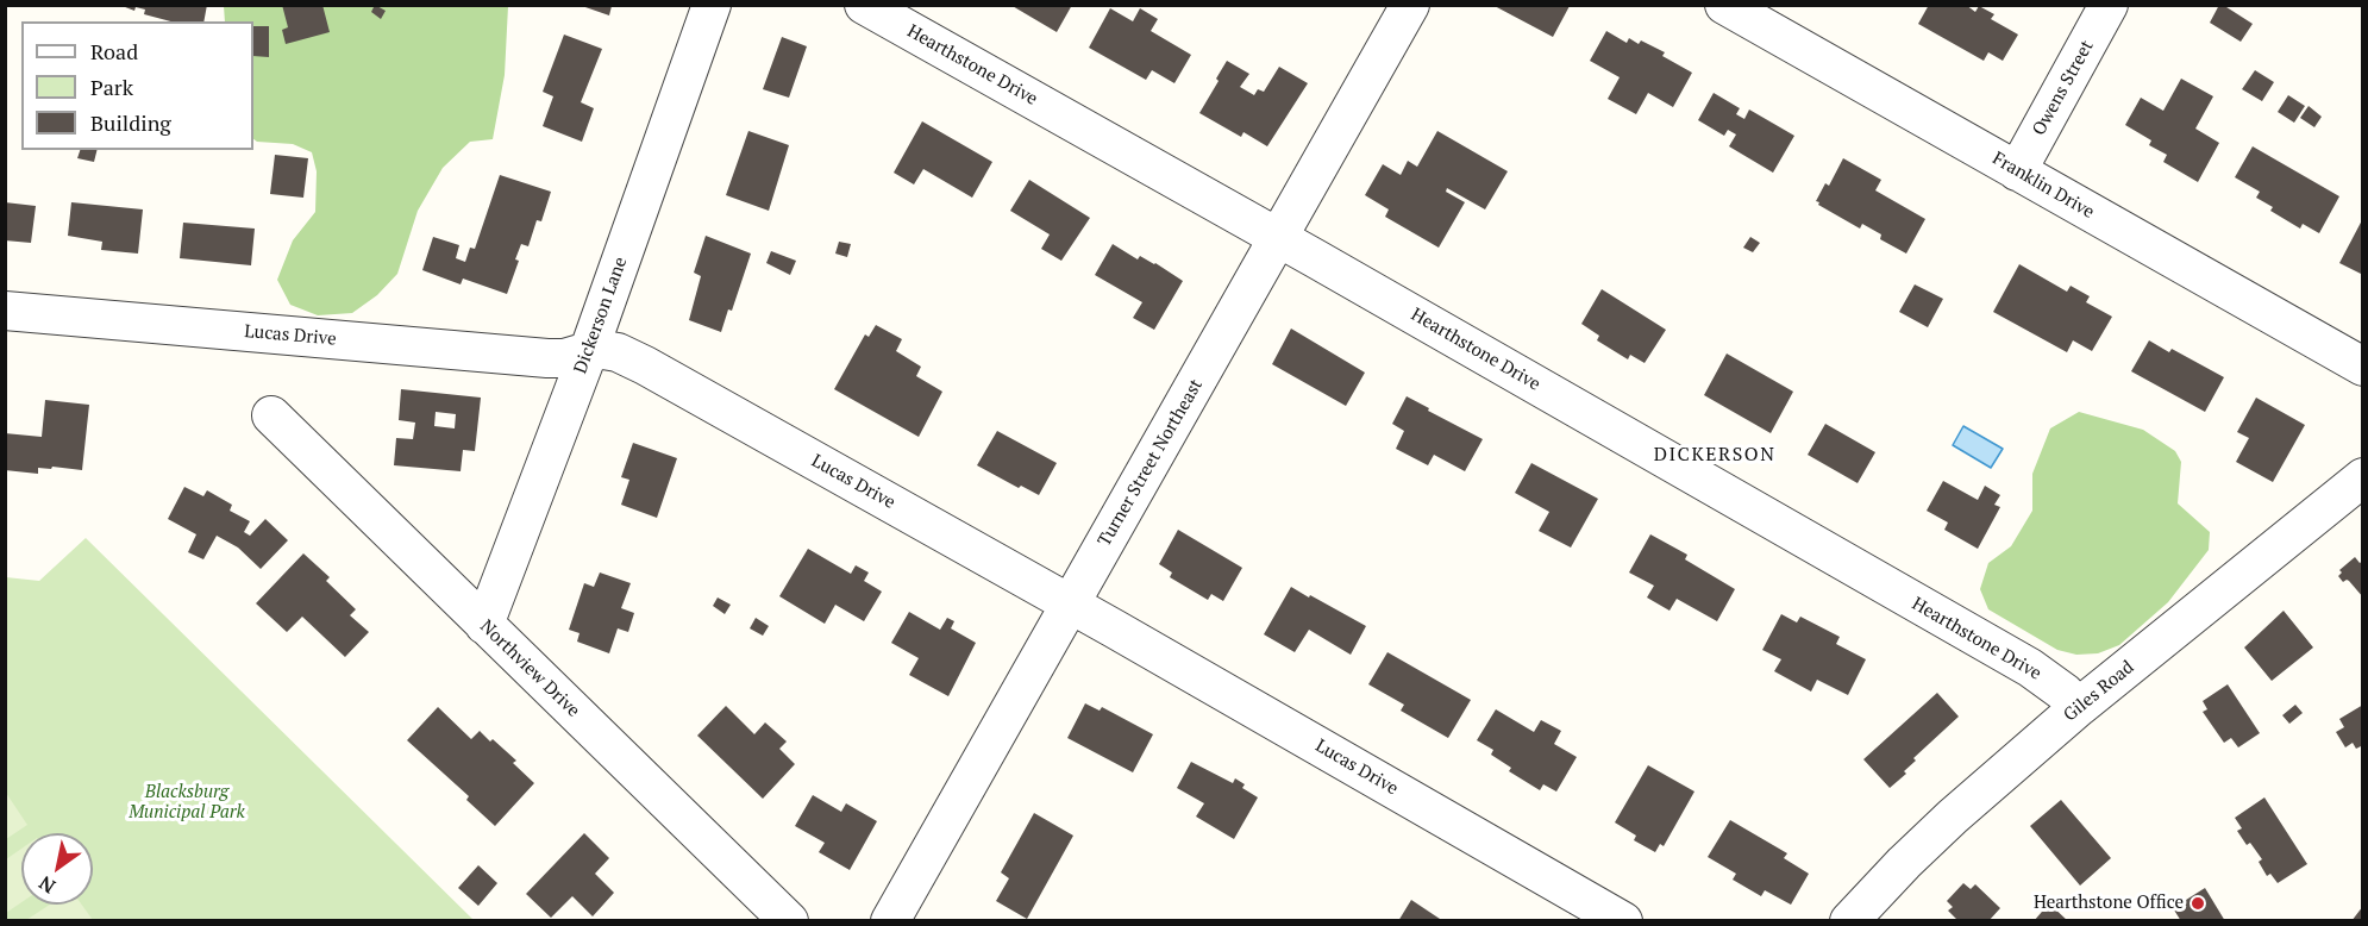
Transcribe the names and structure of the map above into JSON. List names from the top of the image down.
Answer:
{
  "streets": {
    "street": [
      "Hearthstone Drive",
      "Owens Street",
      "Franklin Drive",
      "Dickerson Lane",
      "Lucas Drive",
      "Turner Street Northeast",
      "Northview Drive",
      "Giles Road"
    ]
  },
  "crossings": [
    ["Hearthstone Drive", "Turner Street Northeast"],
    ["Hearthstone Drive", "Giles Road"],
    ["Owens Street", "Franklin Drive"],
    ["Dickerson Lane", "Lucas Drive"],
    ["Dickerson Lane", "Northview Drive"],
    ["Lucas Drive", "Turner Street Northeast"]
  ],
  "districts": ["DICKERSON"],
  "parks": ["Blacksburg Municipal Park"],
  "places": ["Hearthstone Office"],
  "legend": ["Road", "Park", "Building"],
  "north": "bottom left"
}
